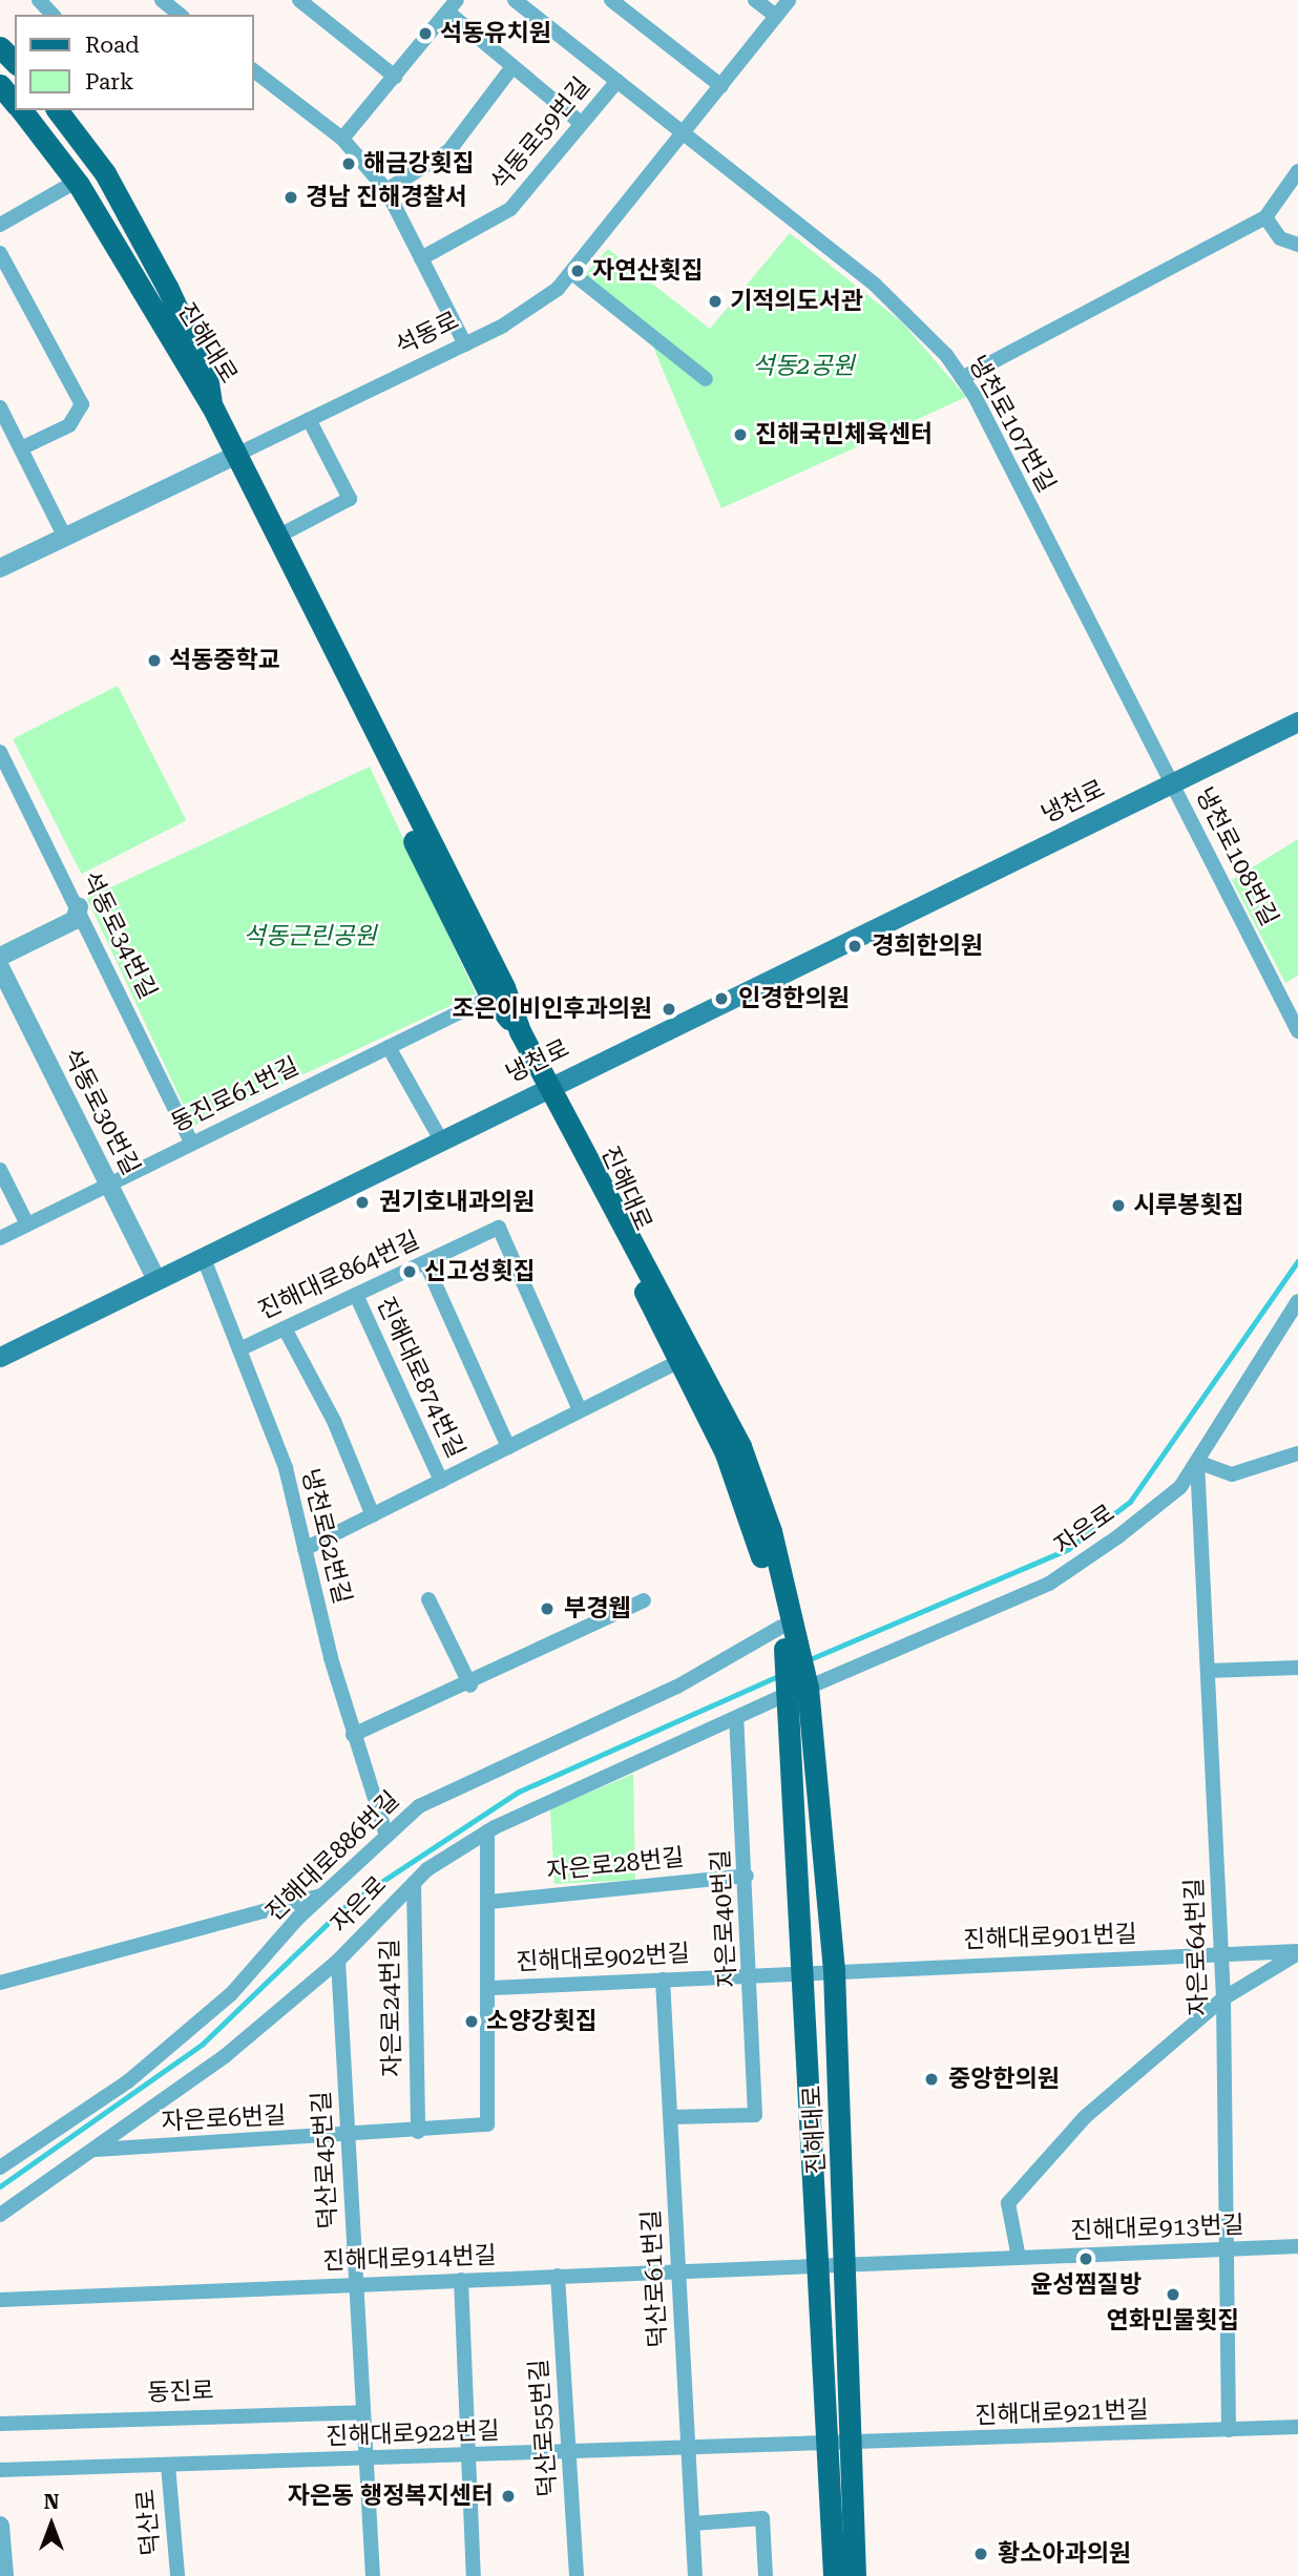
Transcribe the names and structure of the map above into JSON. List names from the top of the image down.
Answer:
{
  "streets": {
    "main road": ["진해대로", "냉천로"],
    "street": [
      "석동로59번길",
      "석동로",
      "냉천로107번길",
      "냉천로108번길",
      "석동로34번길",
      "동진로61번길",
      "석동로30번길",
      "진해대로864번길",
      "진해대로874번길",
      "자은로",
      "냉천로62번길",
      "진해대로886번길",
      "자은로28번길",
      "자은로40번길",
      "진해대로901번길",
      "자은로64번길",
      "진해대로902번길",
      "자은로24번길",
      "자은로6번길",
      "덕산로45번길",
      "진해대로913번길",
      "진해대로914번길",
      "덕산로61번길",
      "동진로",
      "진해대로921번길",
      "덕산로55번길",
      "진해대로922번길",
      "덕산로"
    ]
  },
  "crossings": [
    ["석동로59번길", "냉천로107번길"],
    ["석동로", "냉천로107번길"],
    ["진해대로", "진해대로874번길"],
    ["진해대로", "자은로"],
    ["진해대로", "진해대로886번길"],
    ["진해대로", "진해대로901번길"],
    ["진해대로", "진해대로902번길"],
    ["진해대로", "진해대로913번길"],
    ["진해대로", "진해대로914번길"],
    ["진해대로", "진해대로921번길"],
    ["진해대로", "진해대로922번길"],
    ["냉천로107번길", "냉천로"],
    ["냉천로107번길", "냉천로108번길"],
    ["냉천로", "냉천로108번길"],
    ["냉천로", "석동로30번길"],
    ["냉천로", "냉천로62번길"],
    ["석동로34번길", "동진로61번길"],
    ["동진로61번길", "석동로30번길"],
    ["진해대로864번길", "진해대로874번길"],
    ["진해대로864번길", "냉천로62번길"],
    ["진해대로874번길", "냉천로62번길"],
    ["자은로", "자은로40번길"],
    ["자은로", "자은로64번길"],
    ["자은로", "자은로24번길"],
    ["자은로", "자은로6번길"],
    ["자은로", "덕산로45번길"],
    ["냉천로62번길", "진해대로886번길"],
    ["자은로28번길", "자은로40번길"],
    ["자은로40번길", "진해대로902번길"],
    ["자은로40번길", "덕산로61번길"],
    ["진해대로901번길", "자은로64번길"],
    ["진해대로901번길", "진해대로902번길"],
    ["자은로64번길", "진해대로913번길"],
    ["자은로64번길", "진해대로921번길"],
    ["진해대로902번길", "자은로6번길"],
    ["진해대로902번길", "덕산로61번길"],
    ["자은로24번길", "자은로6번길"],
    ["자은로6번길", "덕산로45번길"],
    ["덕산로45번길", "진해대로914번길"],
    ["덕산로45번길", "동진로"],
    ["덕산로45번길", "진해대로922번길"],
    ["진해대로913번길", "진해대로914번길"],
    ["진해대로914번길", "덕산로61번길"],
    ["진해대로914번길", "덕산로55번길"],
    ["덕산로61번길", "진해대로922번길"],
    ["진해대로921번길", "진해대로922번길"],
    ["덕산로55번길", "진해대로922번길"],
    ["진해대로922번길", "덕산로"]
  ],
  "parks": ["석동2공원", "석동근린공원"],
  "places": [
    "석동유치원",
    "해금강횟집",
    "경남 진해경찰서",
    "자연산횟집",
    "기적의도서관",
    "진해국민체육센터",
    "석동중학교",
    "경희한의원",
    "인경한의원",
    "조은이비인후과의원",
    "권기호내과의원",
    "시루봉횟집",
    "신고성횟집",
    "부경웹",
    "소양강횟집",
    "중앙한의원",
    "윤성찜질방",
    "연화민물횟집",
    "자은동 행정복지센터",
    "황소아과의원"
  ],
  "legend": ["Road", "Park"],
  "north": "top"
}
